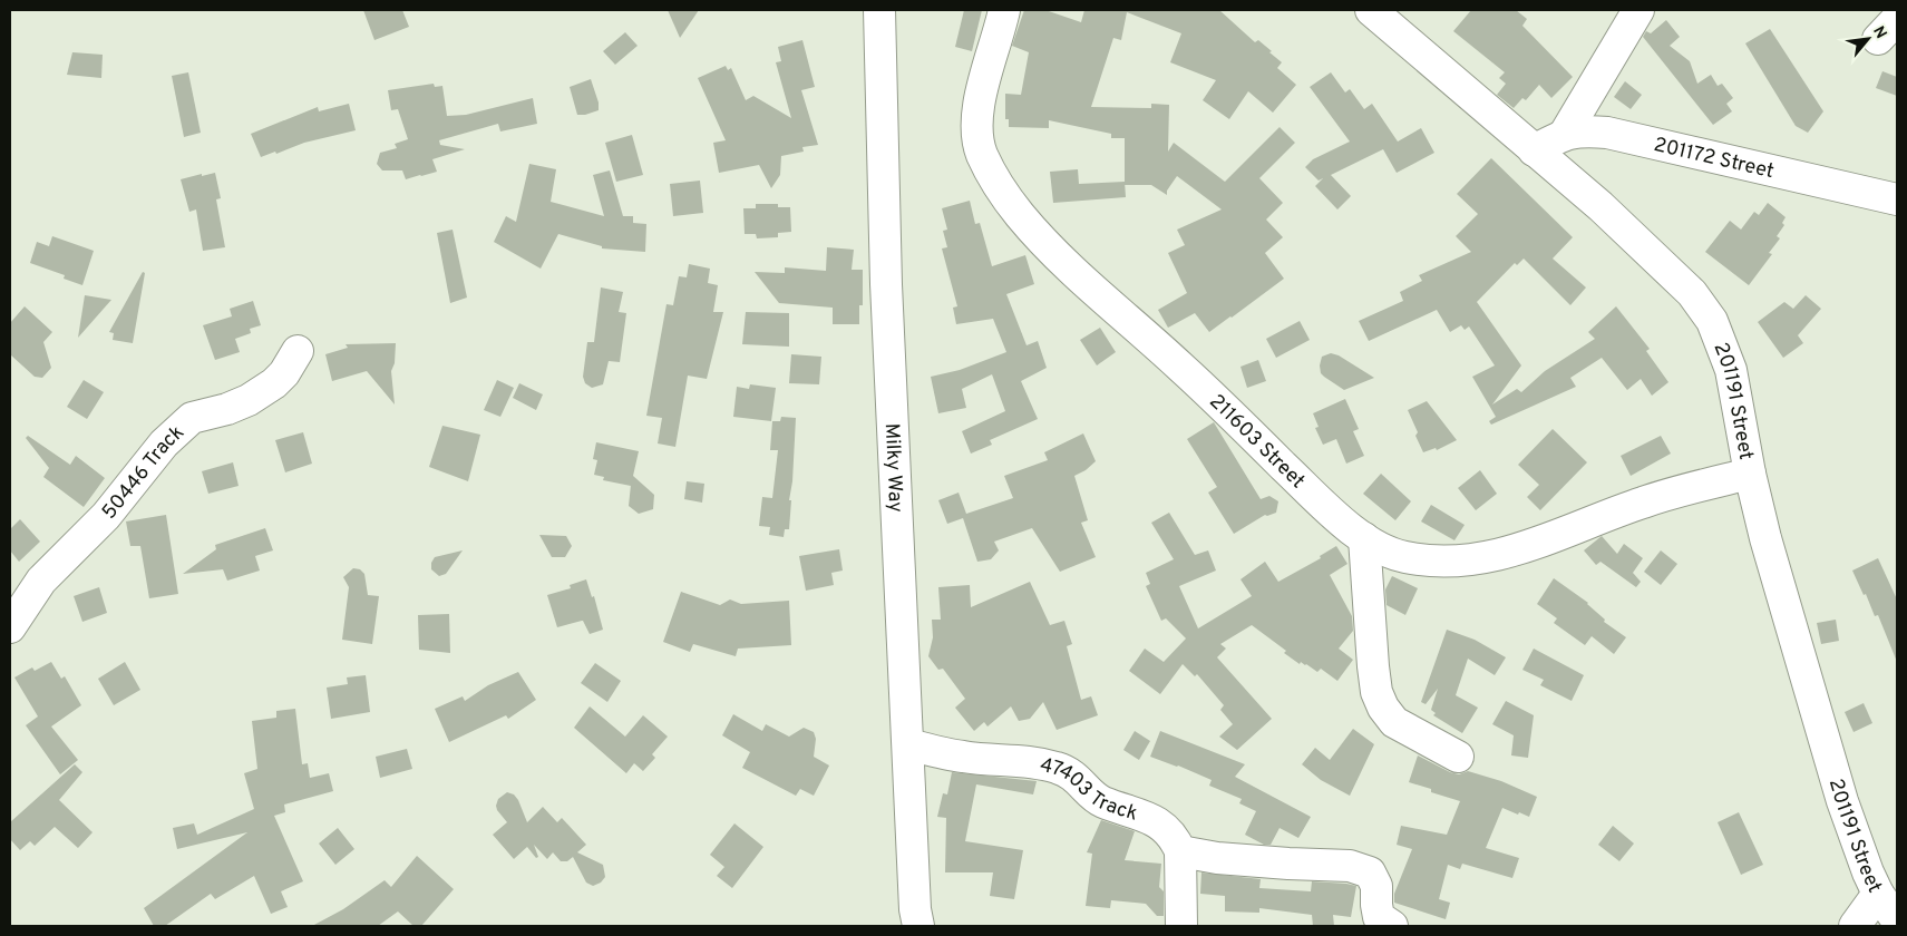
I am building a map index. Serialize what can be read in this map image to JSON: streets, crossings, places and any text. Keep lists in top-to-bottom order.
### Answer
{
  "streets": {
    "street": [
      "201172 Street",
      "201191 Street",
      "211603 Street",
      "Milky Way",
      "50446 Track",
      "47403 Track"
    ]
  },
  "crossings": [
    ["201172 Street", "201191 Street"],
    ["201191 Street", "211603 Street"],
    ["Milky Way", "47403 Track"]
  ],
  "north": "top right"
}
